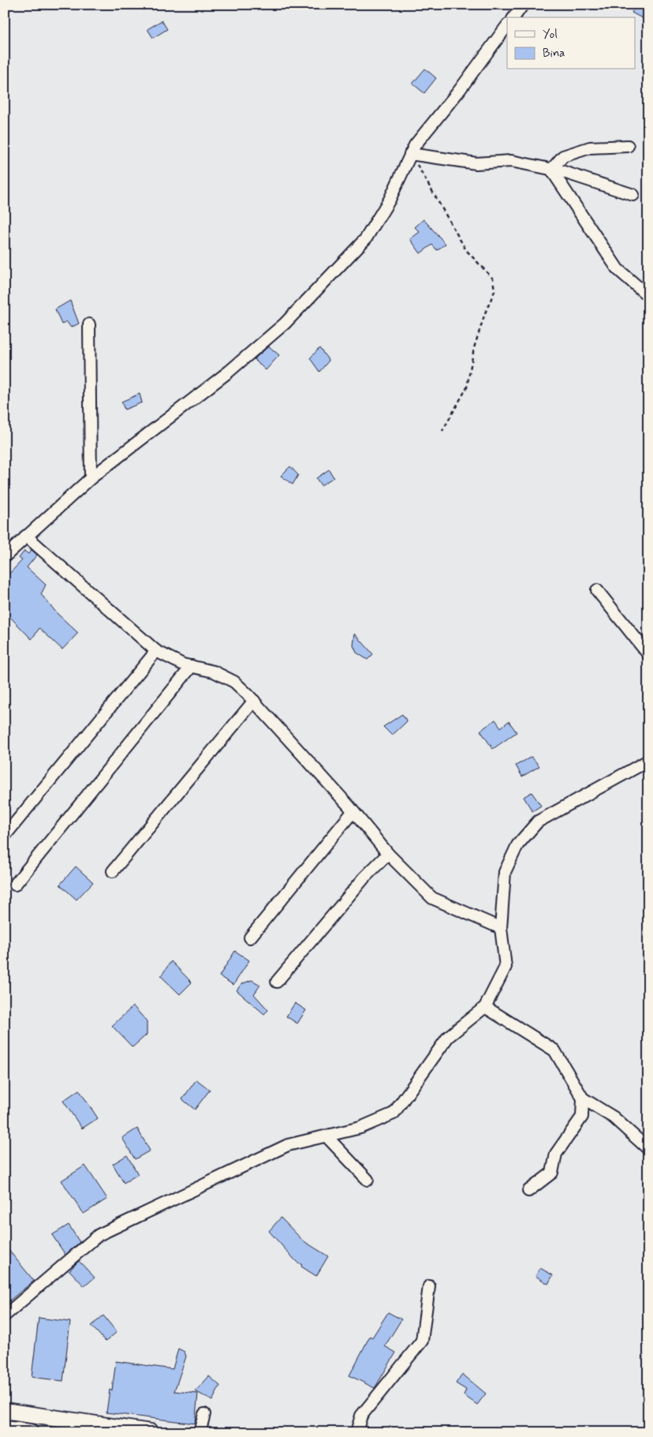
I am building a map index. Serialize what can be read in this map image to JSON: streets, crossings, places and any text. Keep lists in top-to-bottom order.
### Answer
{
  "legend": ["Yol", "Bina"]
}
